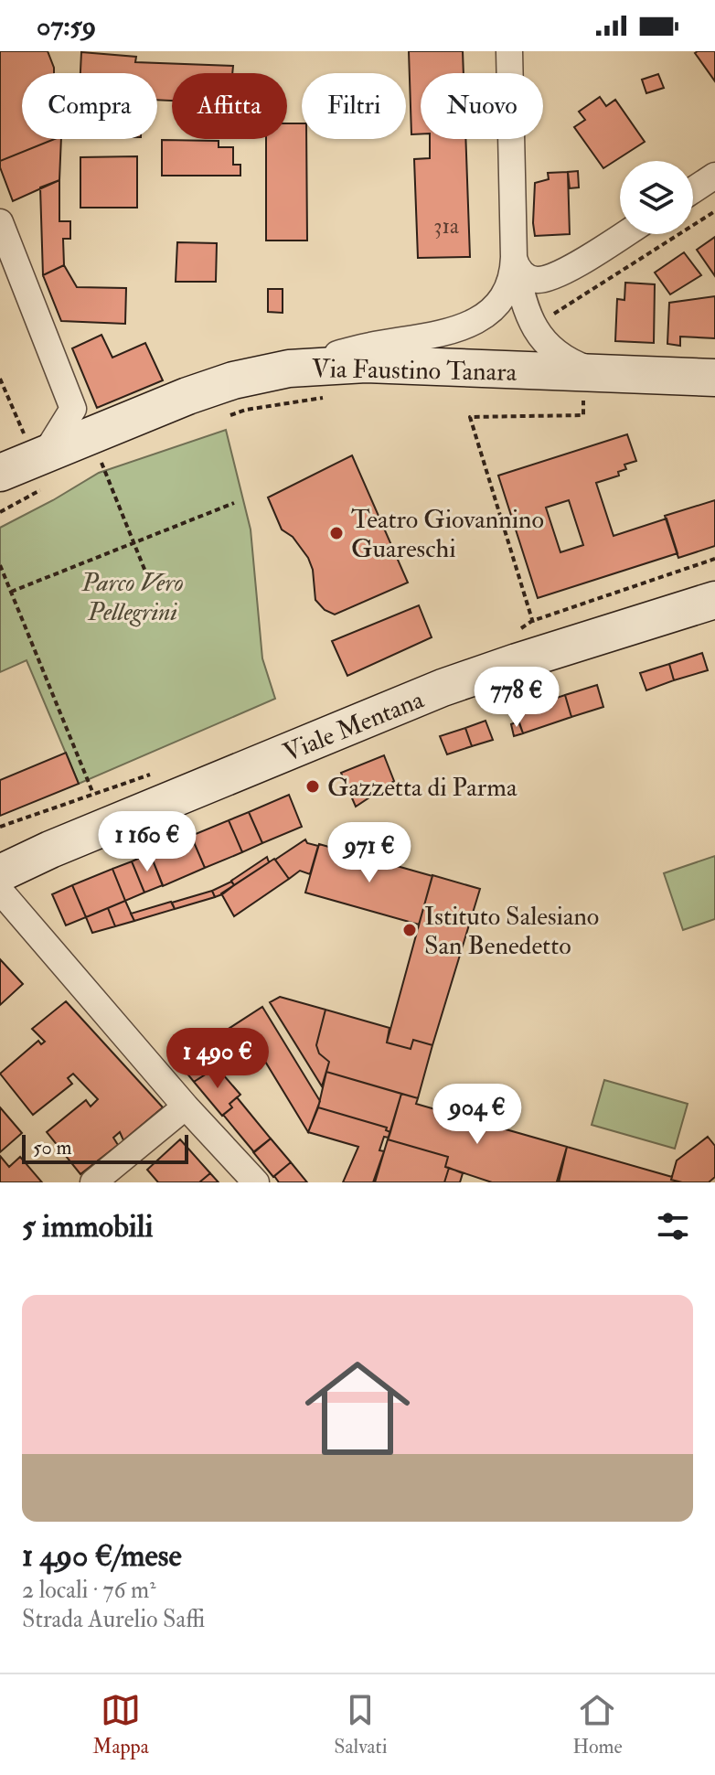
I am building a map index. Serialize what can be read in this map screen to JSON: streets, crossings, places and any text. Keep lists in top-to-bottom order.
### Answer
{
  "streets": {
    "main road": ["Via Faustino Tanara", "Viale Mentana"]
  },
  "parks": ["Parco Vero Pellegrini"],
  "places": ["Teatro Giovannino Guareschi", "Gazzetta di Parma", "Istituto Salesiano San Benedetto"],
  "house_numbers": ["31a"],
  "scale_bar": "50 m",
  "page": {
    "status": "07:59",
    "chip": [
      "Compra",
      "Affitta",
      "Filtri",
      "Nuovo"
    ],
    "price": [
      "778 €",
      "1 160 €",
      "971 €",
      "1 490 €",
      "904 €"
    ],
    "scale": "50 m",
    "heading": "5 immobili",
    "list": [
      {
        "name": "1 490 €/mese",
        "note": "2 locali · 76 m² · Strada Aurelio Saffi"
      }
    ],
    "tabs": ["Mappa", "Salvati", "Home"]
  }
}
